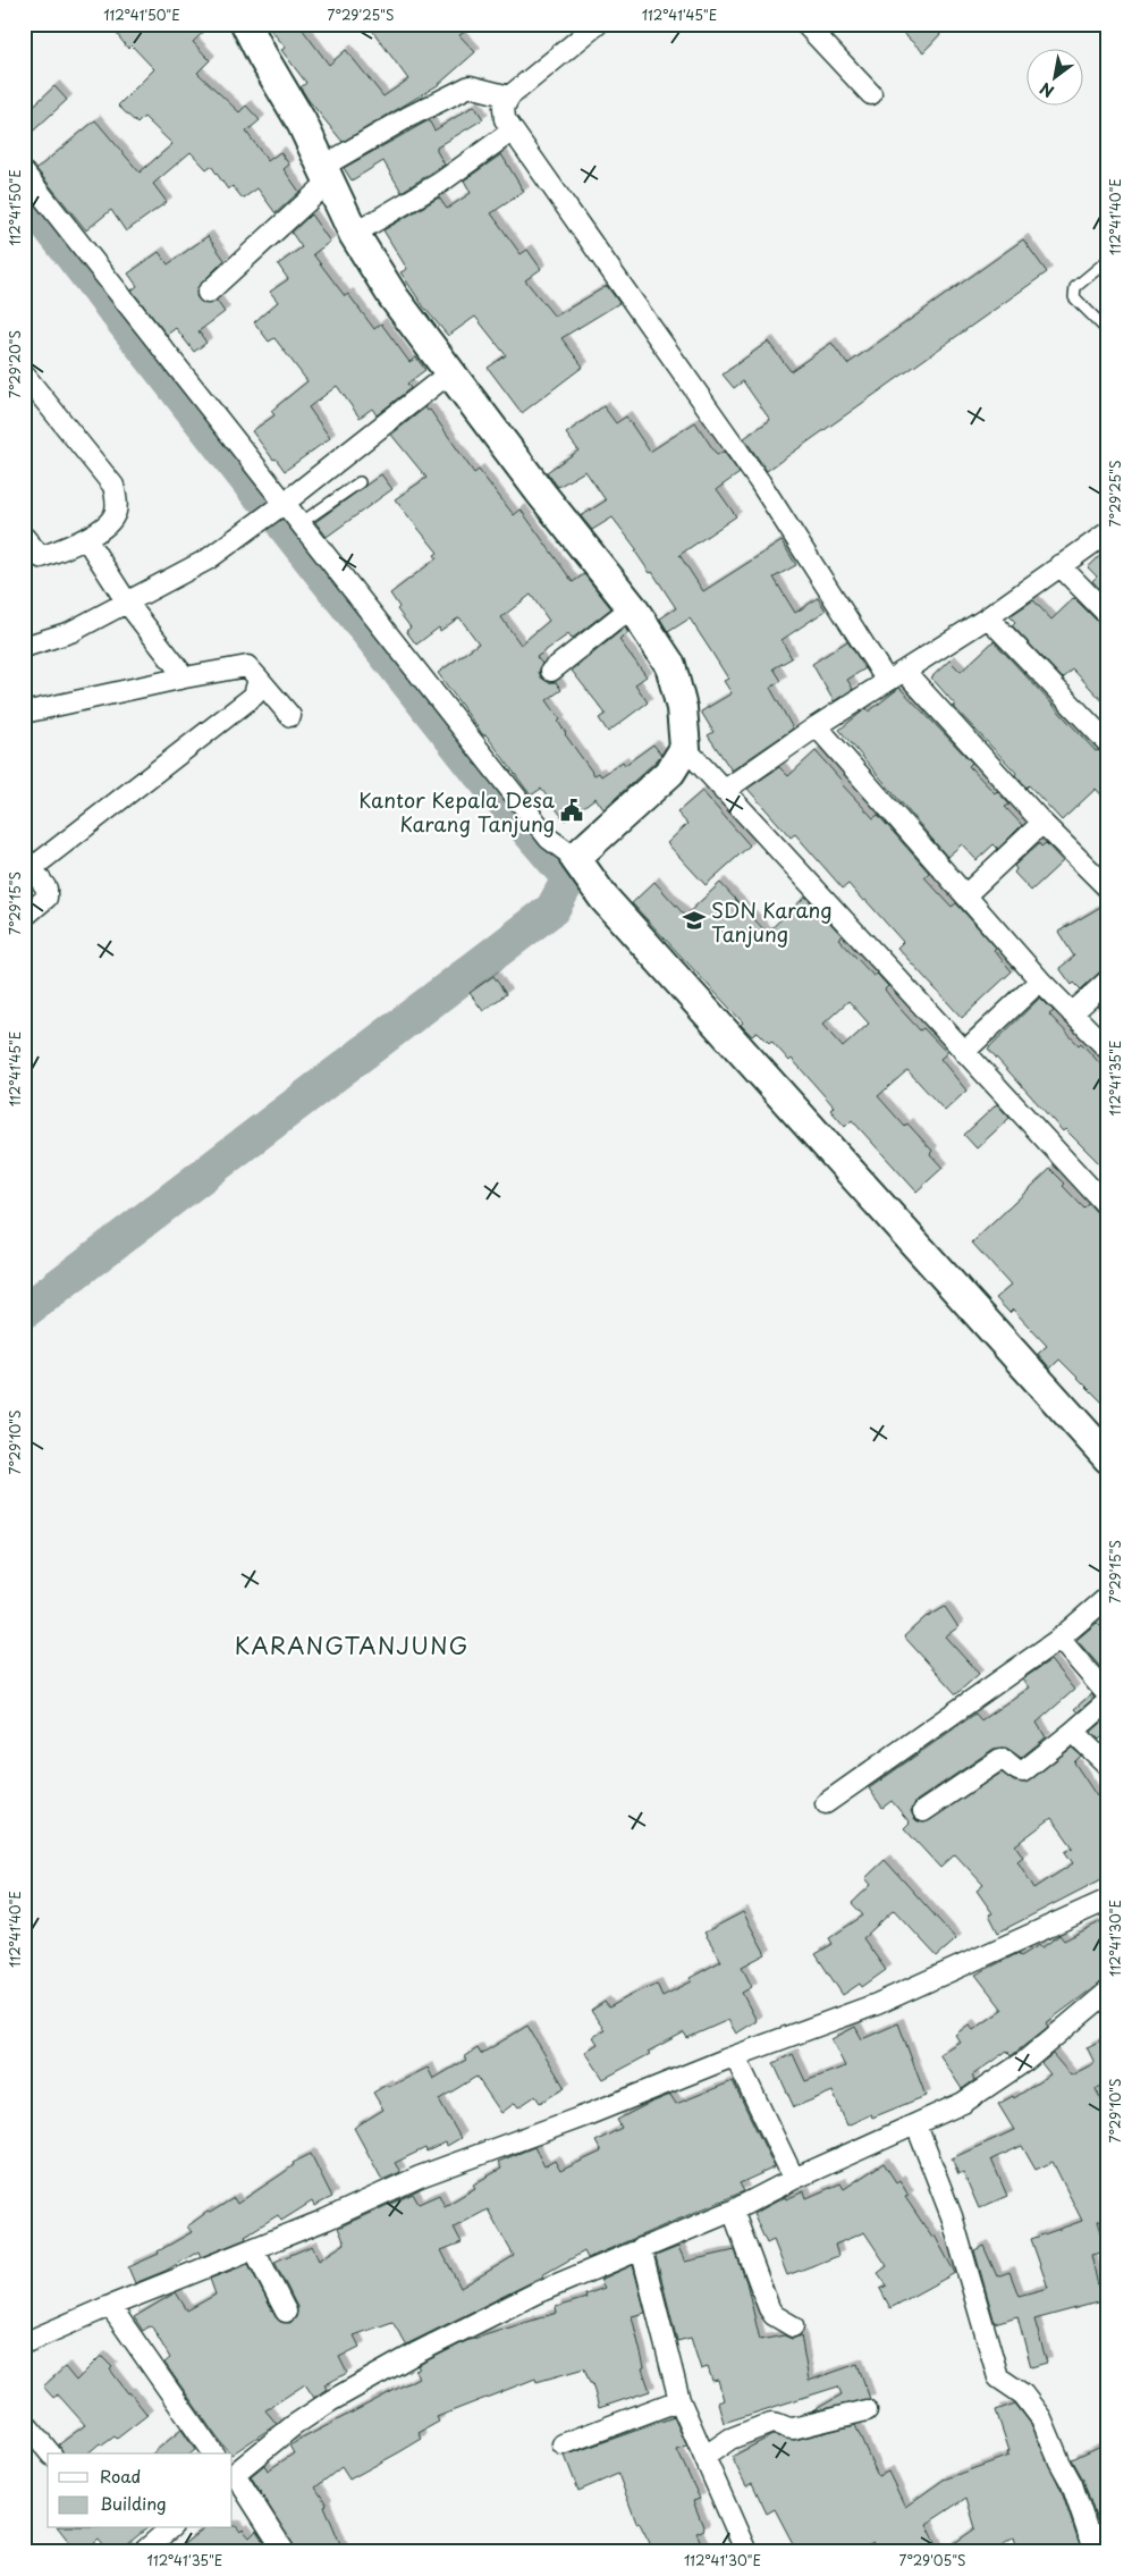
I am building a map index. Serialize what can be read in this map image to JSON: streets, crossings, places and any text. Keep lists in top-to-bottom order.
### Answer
{
  "districts": ["KARANGTANJUNG"],
  "places": {
    "public building": ["Kantor Kepala Desa Karang Tanjung"],
    "school or university": ["SDN Karang Tanjung"]
  },
  "legend": ["Road", "Building"],
  "north": "bottom left",
  "coordinates": [
    "112°41'50\"E",
    "7°29'25\"S",
    "112°41'45\"E",
    "112°41'40\"E",
    "7°29'20\"S",
    "7°29'15\"S",
    "112°41'35\"E",
    "7°29'10\"S",
    "112°41'30\"E",
    "7°29'05\"S"
  ]
}
